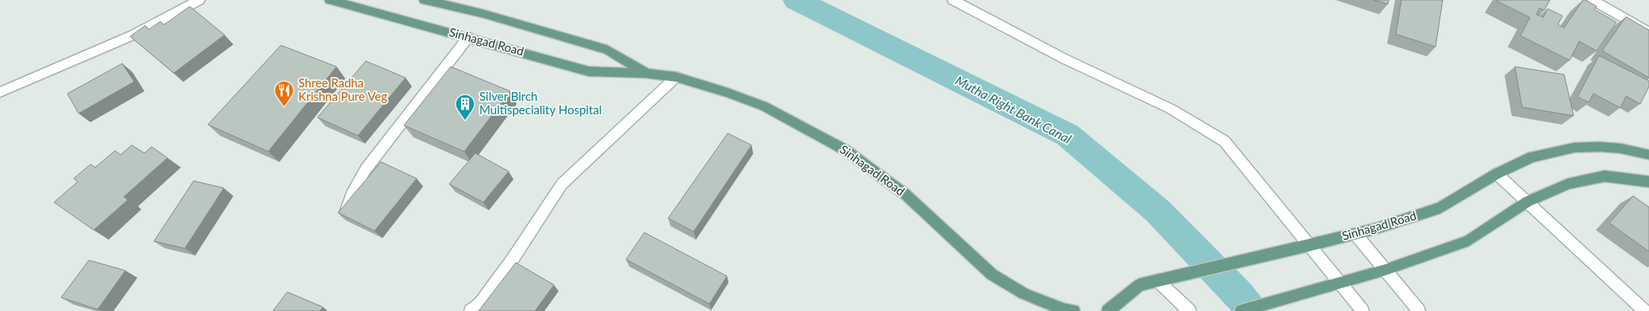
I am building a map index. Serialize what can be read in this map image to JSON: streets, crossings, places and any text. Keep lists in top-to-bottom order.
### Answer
{
  "streets": {
    "main road": ["Sinhagad Road"]
  },
  "water": ["Mutha Right Bank Canal"],
  "places": {
    "restaurant": ["Shree Radha Krishna Pure Veg"],
    "building": ["Silver Birch Multispeciality Hospital"]
  }
}
